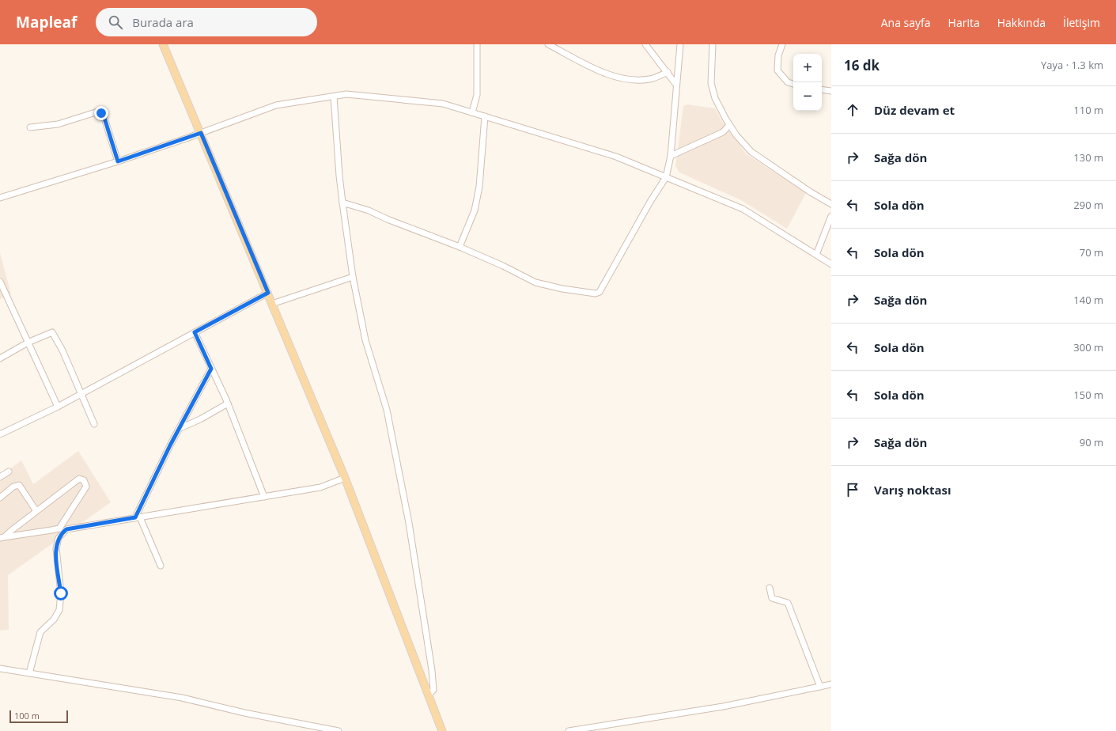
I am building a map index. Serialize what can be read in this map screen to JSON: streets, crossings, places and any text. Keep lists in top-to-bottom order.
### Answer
{
  "scale_bar": "100 m",
  "page": {
    "header": "Mapleaf",
    "search": "Burada ara",
    "nav": [
      "Ana sayfa",
      "Harita",
      "Hakkında",
      "İletişim"
    ],
    "heading": ["16 dk", "Yaya · 1.3 km"],
    "map_buttons": ["+", "−"],
    "list": [
      ["Düz devam et", "110 m"],
      ["Sağa dön", "130 m"],
      ["Sola dön", "290 m"],
      ["Sola dön", "70 m"],
      ["Sağa dön", "140 m"],
      ["Sola dön", "300 m"],
      ["Sola dön", "150 m"],
      ["Sağa dön", "90 m"],
      "Varış noktası"
    ],
    "scale": "100 m"
  }
}
